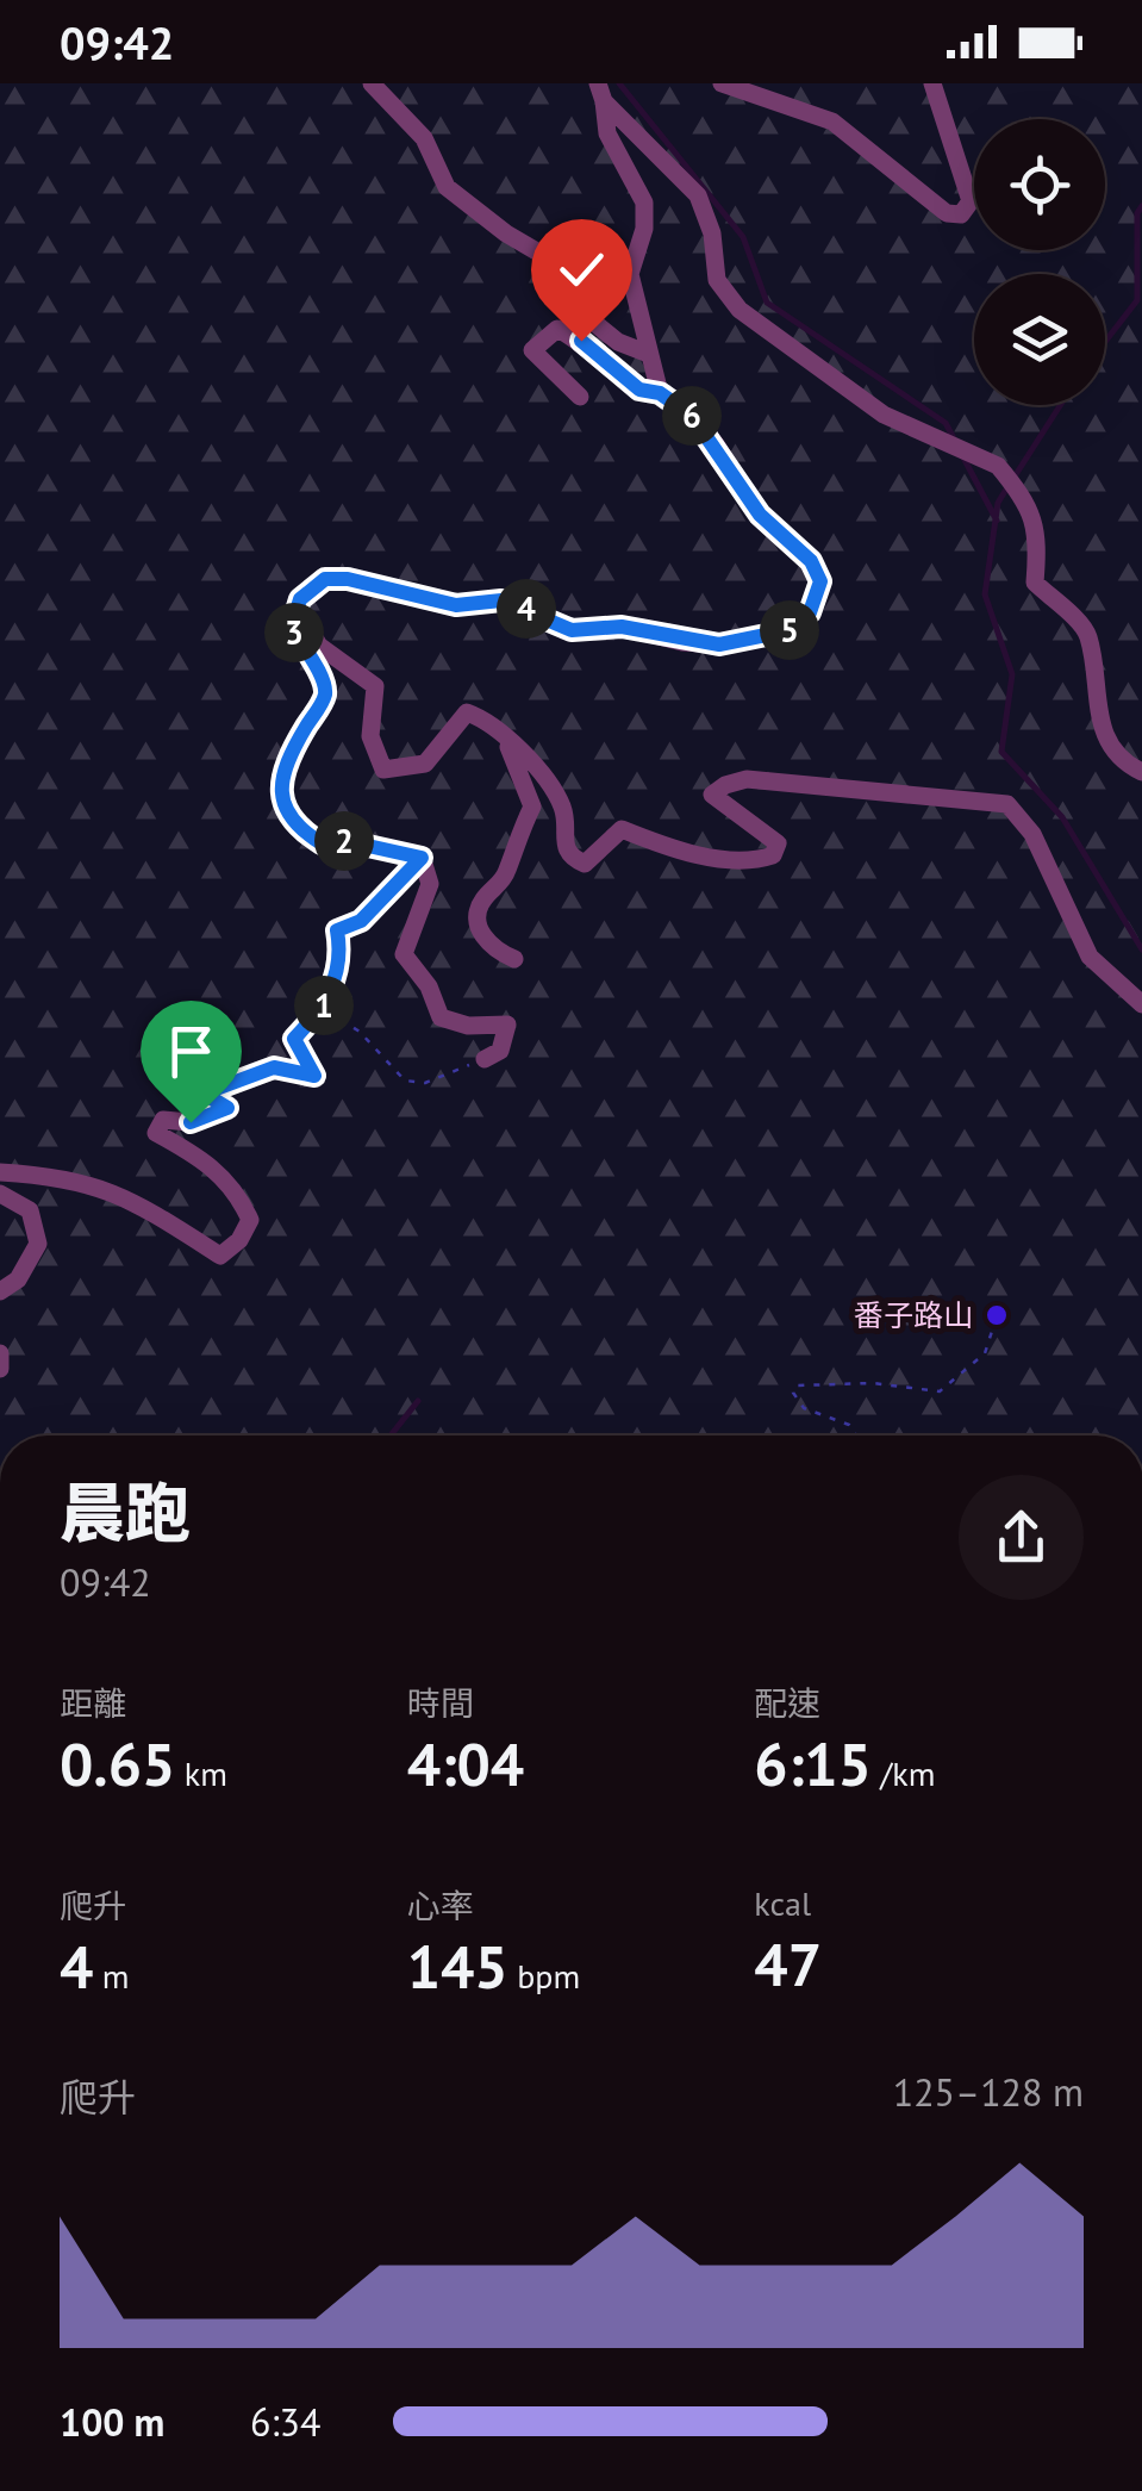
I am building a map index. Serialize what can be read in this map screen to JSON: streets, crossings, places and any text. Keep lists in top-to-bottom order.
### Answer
{
  "places": ["番子路山"],
  "page": {
    "status": "09:42",
    "pins": [
      "6",
      "4",
      "5",
      "3",
      "2",
      "1"
    ],
    "heading": ["晨跑", "09:42"],
    "stats": [
      ["距離", "0.65 km"],
      ["時間", "4:04"],
      ["配速", "6:15 /km"],
      ["爬升", "4 m"],
      ["心率", "145 bpm"],
      ["kcal", "47"]
    ],
    "chart": ["爬升", "125–128 m"],
    "list": [
      {
        "name": "100 m",
        "note": "6:34"
      }
    ]
  }
}
